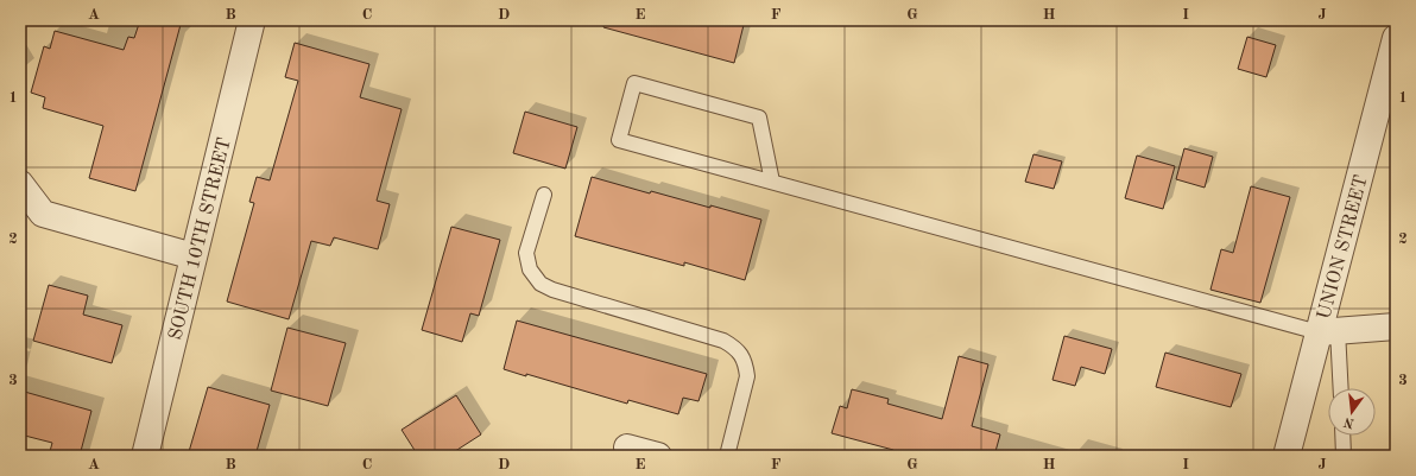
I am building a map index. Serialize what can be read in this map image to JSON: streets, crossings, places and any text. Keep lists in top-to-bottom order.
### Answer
{
  "streets": {
    "street": ["SOUTH 10TH STREET", "UNION STREET"]
  },
  "north": "bottom",
  "grid": {
    "columns": [
      "A",
      "B",
      "C",
      "D",
      "E",
      "F",
      "G",
      "H",
      "I",
      "J"
    ],
    "rows": ["1", "2", "3"]
  }
}
